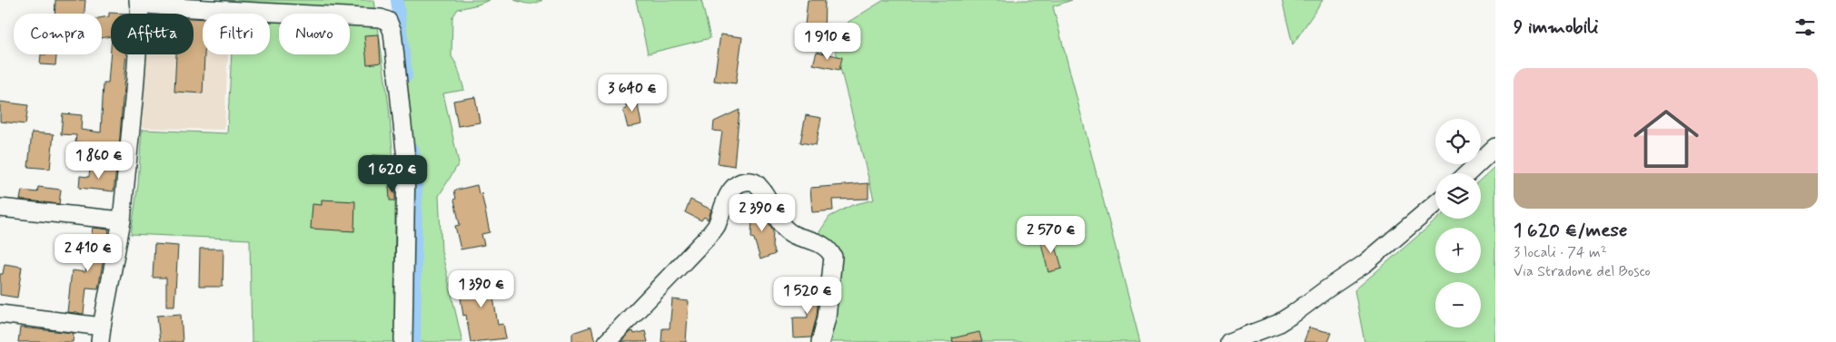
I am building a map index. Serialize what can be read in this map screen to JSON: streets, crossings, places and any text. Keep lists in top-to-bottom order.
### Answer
{
  "page": {
    "heading": "9 immobili",
    "chip": [
      "Compra",
      "Affitta",
      "Filtri",
      "Nuovo"
    ],
    "price": [
      "1 910 €",
      "3 640 €",
      "1 860 €",
      "1 620 €",
      "2 390 €",
      "2 570 €",
      "2 410 €",
      "1 390 €",
      "1 520 €"
    ],
    "list": [
      {
        "name": "1 620 €/mese",
        "note": "3 locali · 74 m² · Via Stradone del Bosco"
      }
    ],
    "map_buttons": ["+", "−"]
  }
}
